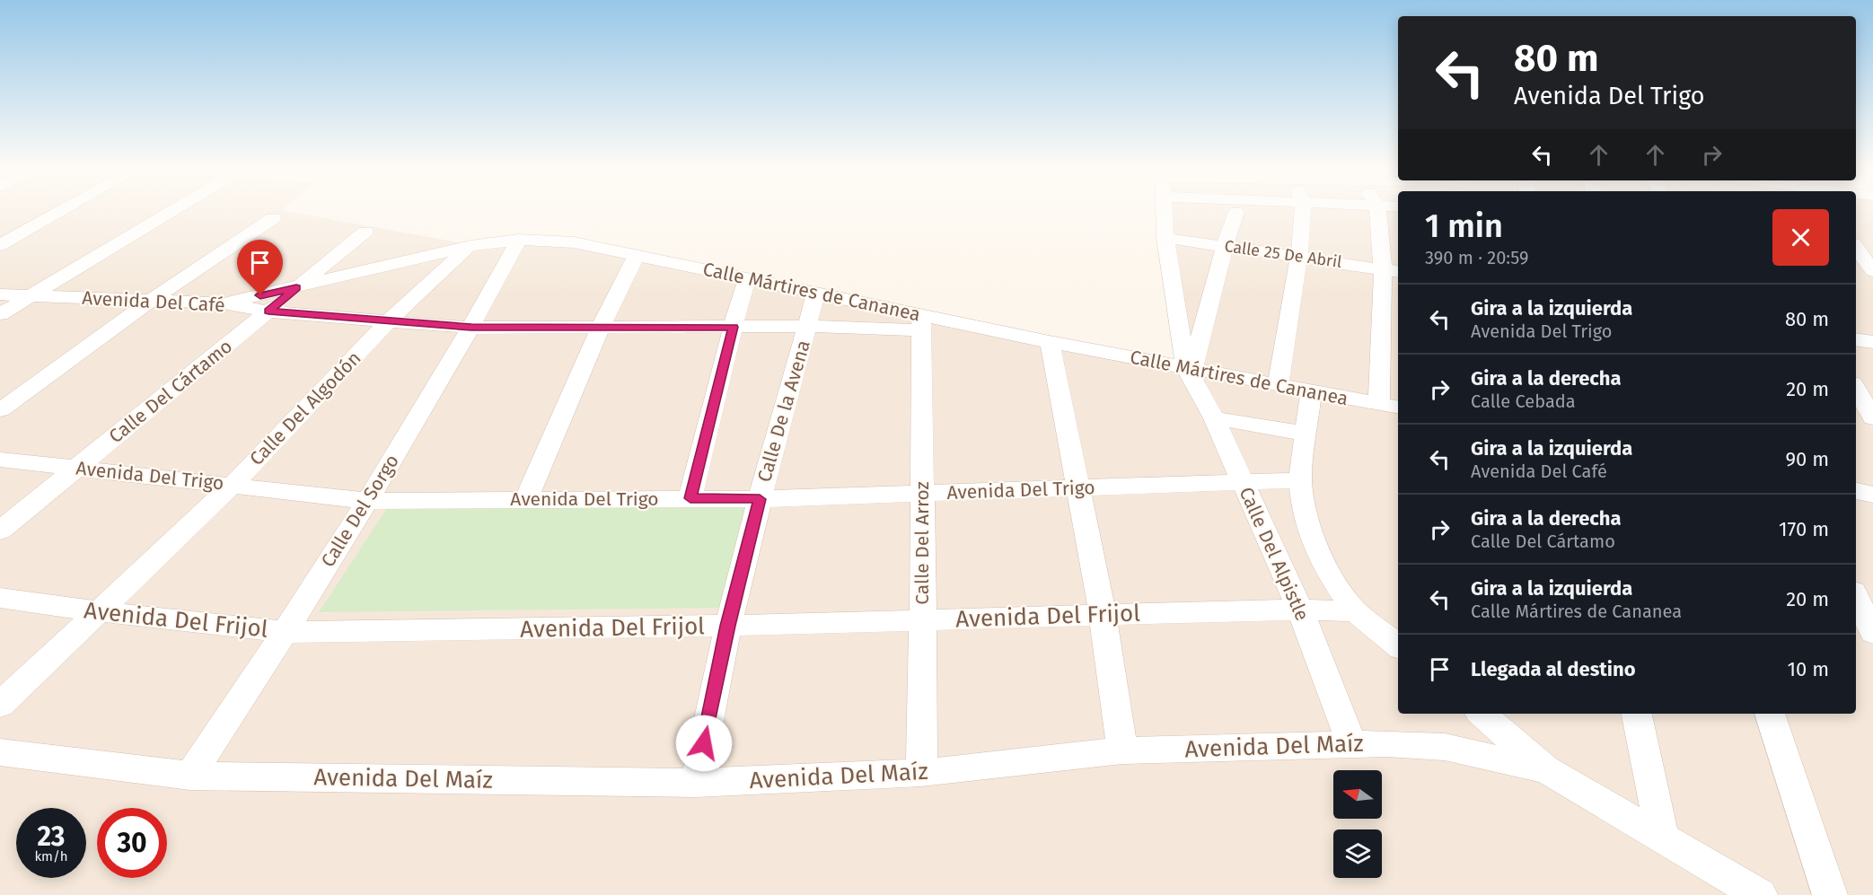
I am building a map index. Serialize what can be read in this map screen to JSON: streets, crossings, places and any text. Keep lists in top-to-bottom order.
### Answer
{
  "streets": {
    "street": [
      "Calle 25 De Abril",
      "Calle Mártires de Cananea",
      "Avenida Del Café",
      "Calle Del Cártamo",
      "Calle Del Algodón",
      "Calle De la Avena",
      "Avenida Del Trigo",
      "Calle Del Sorgo",
      "Calle Del Arroz",
      "Calle Del Alpistle",
      "Avenida Del Frijol",
      "Avenida Del Maíz"
    ]
  },
  "crossings": [
    ["Calle 25 De Abril", "Calle Del Alpistle"],
    ["Calle Mártires de Cananea", "Avenida Del Café"],
    ["Calle Mártires de Cananea", "Calle Del Cártamo"],
    ["Calle Mártires de Cananea", "Calle Del Algodón"],
    ["Calle Mártires de Cananea", "Calle De la Avena"],
    ["Calle Mártires de Cananea", "Calle Del Sorgo"],
    ["Calle Mártires de Cananea", "Calle Del Arroz"],
    ["Calle Mártires de Cananea", "Calle Del Alpistle"],
    ["Avenida Del Café", "Calle Del Cártamo"],
    ["Avenida Del Café", "Calle Del Algodón"],
    ["Avenida Del Café", "Calle De la Avena"],
    ["Avenida Del Café", "Calle Del Sorgo"],
    ["Avenida Del Café", "Calle Del Arroz"],
    ["Calle Del Cártamo", "Avenida Del Trigo"],
    ["Calle Del Algodón", "Avenida Del Trigo"],
    ["Calle Del Algodón", "Avenida Del Frijol"],
    ["Calle De la Avena", "Avenida Del Trigo"],
    ["Calle De la Avena", "Avenida Del Frijol"],
    ["Calle De la Avena", "Avenida Del Maíz"],
    ["Avenida Del Trigo", "Calle Del Sorgo"],
    ["Avenida Del Trigo", "Calle Del Arroz"],
    ["Avenida Del Trigo", "Calle Del Alpistle"],
    ["Calle Del Sorgo", "Avenida Del Frijol"],
    ["Calle Del Sorgo", "Avenida Del Maíz"],
    ["Calle Del Arroz", "Avenida Del Frijol"],
    ["Calle Del Arroz", "Avenida Del Maíz"],
    ["Calle Del Alpistle", "Avenida Del Frijol"],
    ["Calle Del Alpistle", "Avenida Del Maíz"]
  ],
  "north": "left",
  "page": {
    "turn": ["80 m", "Avenida Del Trigo"],
    "heading": ["1 min", "390 m · 20:59"],
    "list": [
      {
        "name": "Gira a la izquierda",
        "note": "Avenida Del Trigo",
        "value": "80 m"
      },
      {
        "name": "Gira a la derecha",
        "note": "Calle Cebada",
        "value": "20 m"
      },
      {
        "name": "Gira a la izquierda",
        "note": "Avenida Del Café",
        "value": "90 m"
      },
      {
        "name": "Gira a la derecha",
        "note": "Calle Del Cártamo",
        "value": "170 m"
      },
      {
        "name": "Gira a la izquierda",
        "note": "Calle Mártires de Cananea",
        "value": "20 m"
      },
      {
        "name": "Llegada al destino",
        "value": "10 m"
      }
    ],
    "speed": "23 km/h",
    "limit": "30"
  }
}
